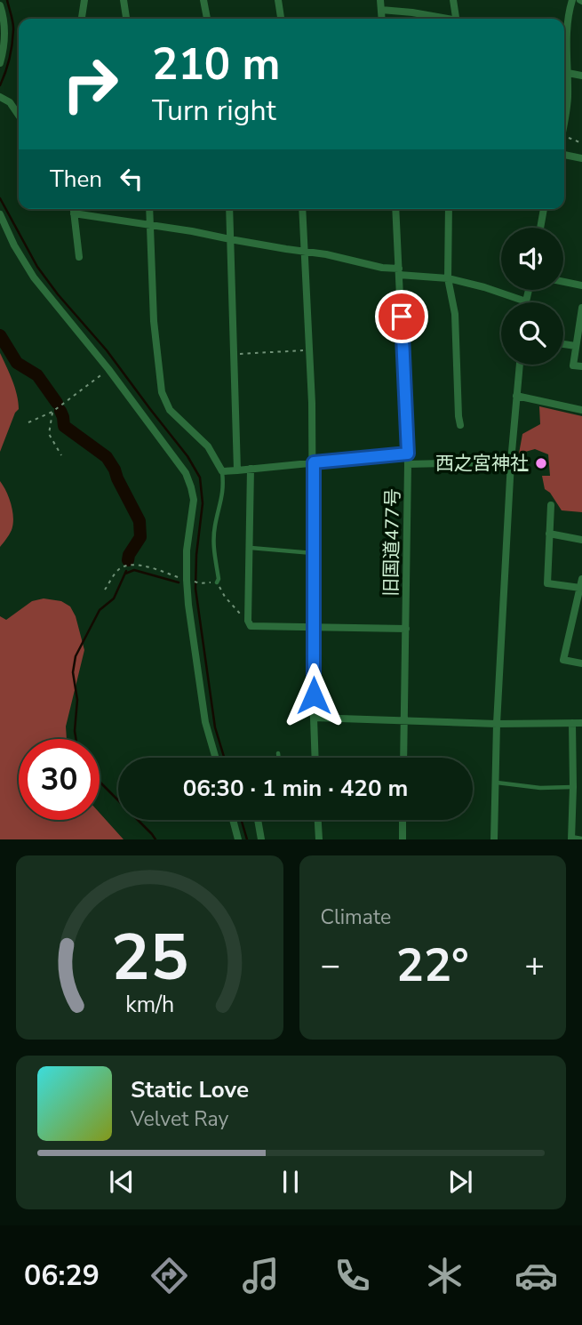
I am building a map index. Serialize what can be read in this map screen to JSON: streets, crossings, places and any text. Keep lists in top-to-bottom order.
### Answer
{
  "streets": {
    "street": ["旧国道477号"]
  },
  "places": ["西之宮神社"],
  "page": {
    "turn": ["210 m", "Turn right"],
    "then": "Then",
    "limit": "30",
    "trip": "06:30 · 1 min · 420 m",
    "tile": "Climate",
    "heat": ["−", "22°", "+"],
    "song": ["Static Love", "Velvet Ray"],
    "tabs": "06:29",
    "gauge": ["25", "km/h"]
  }
}
